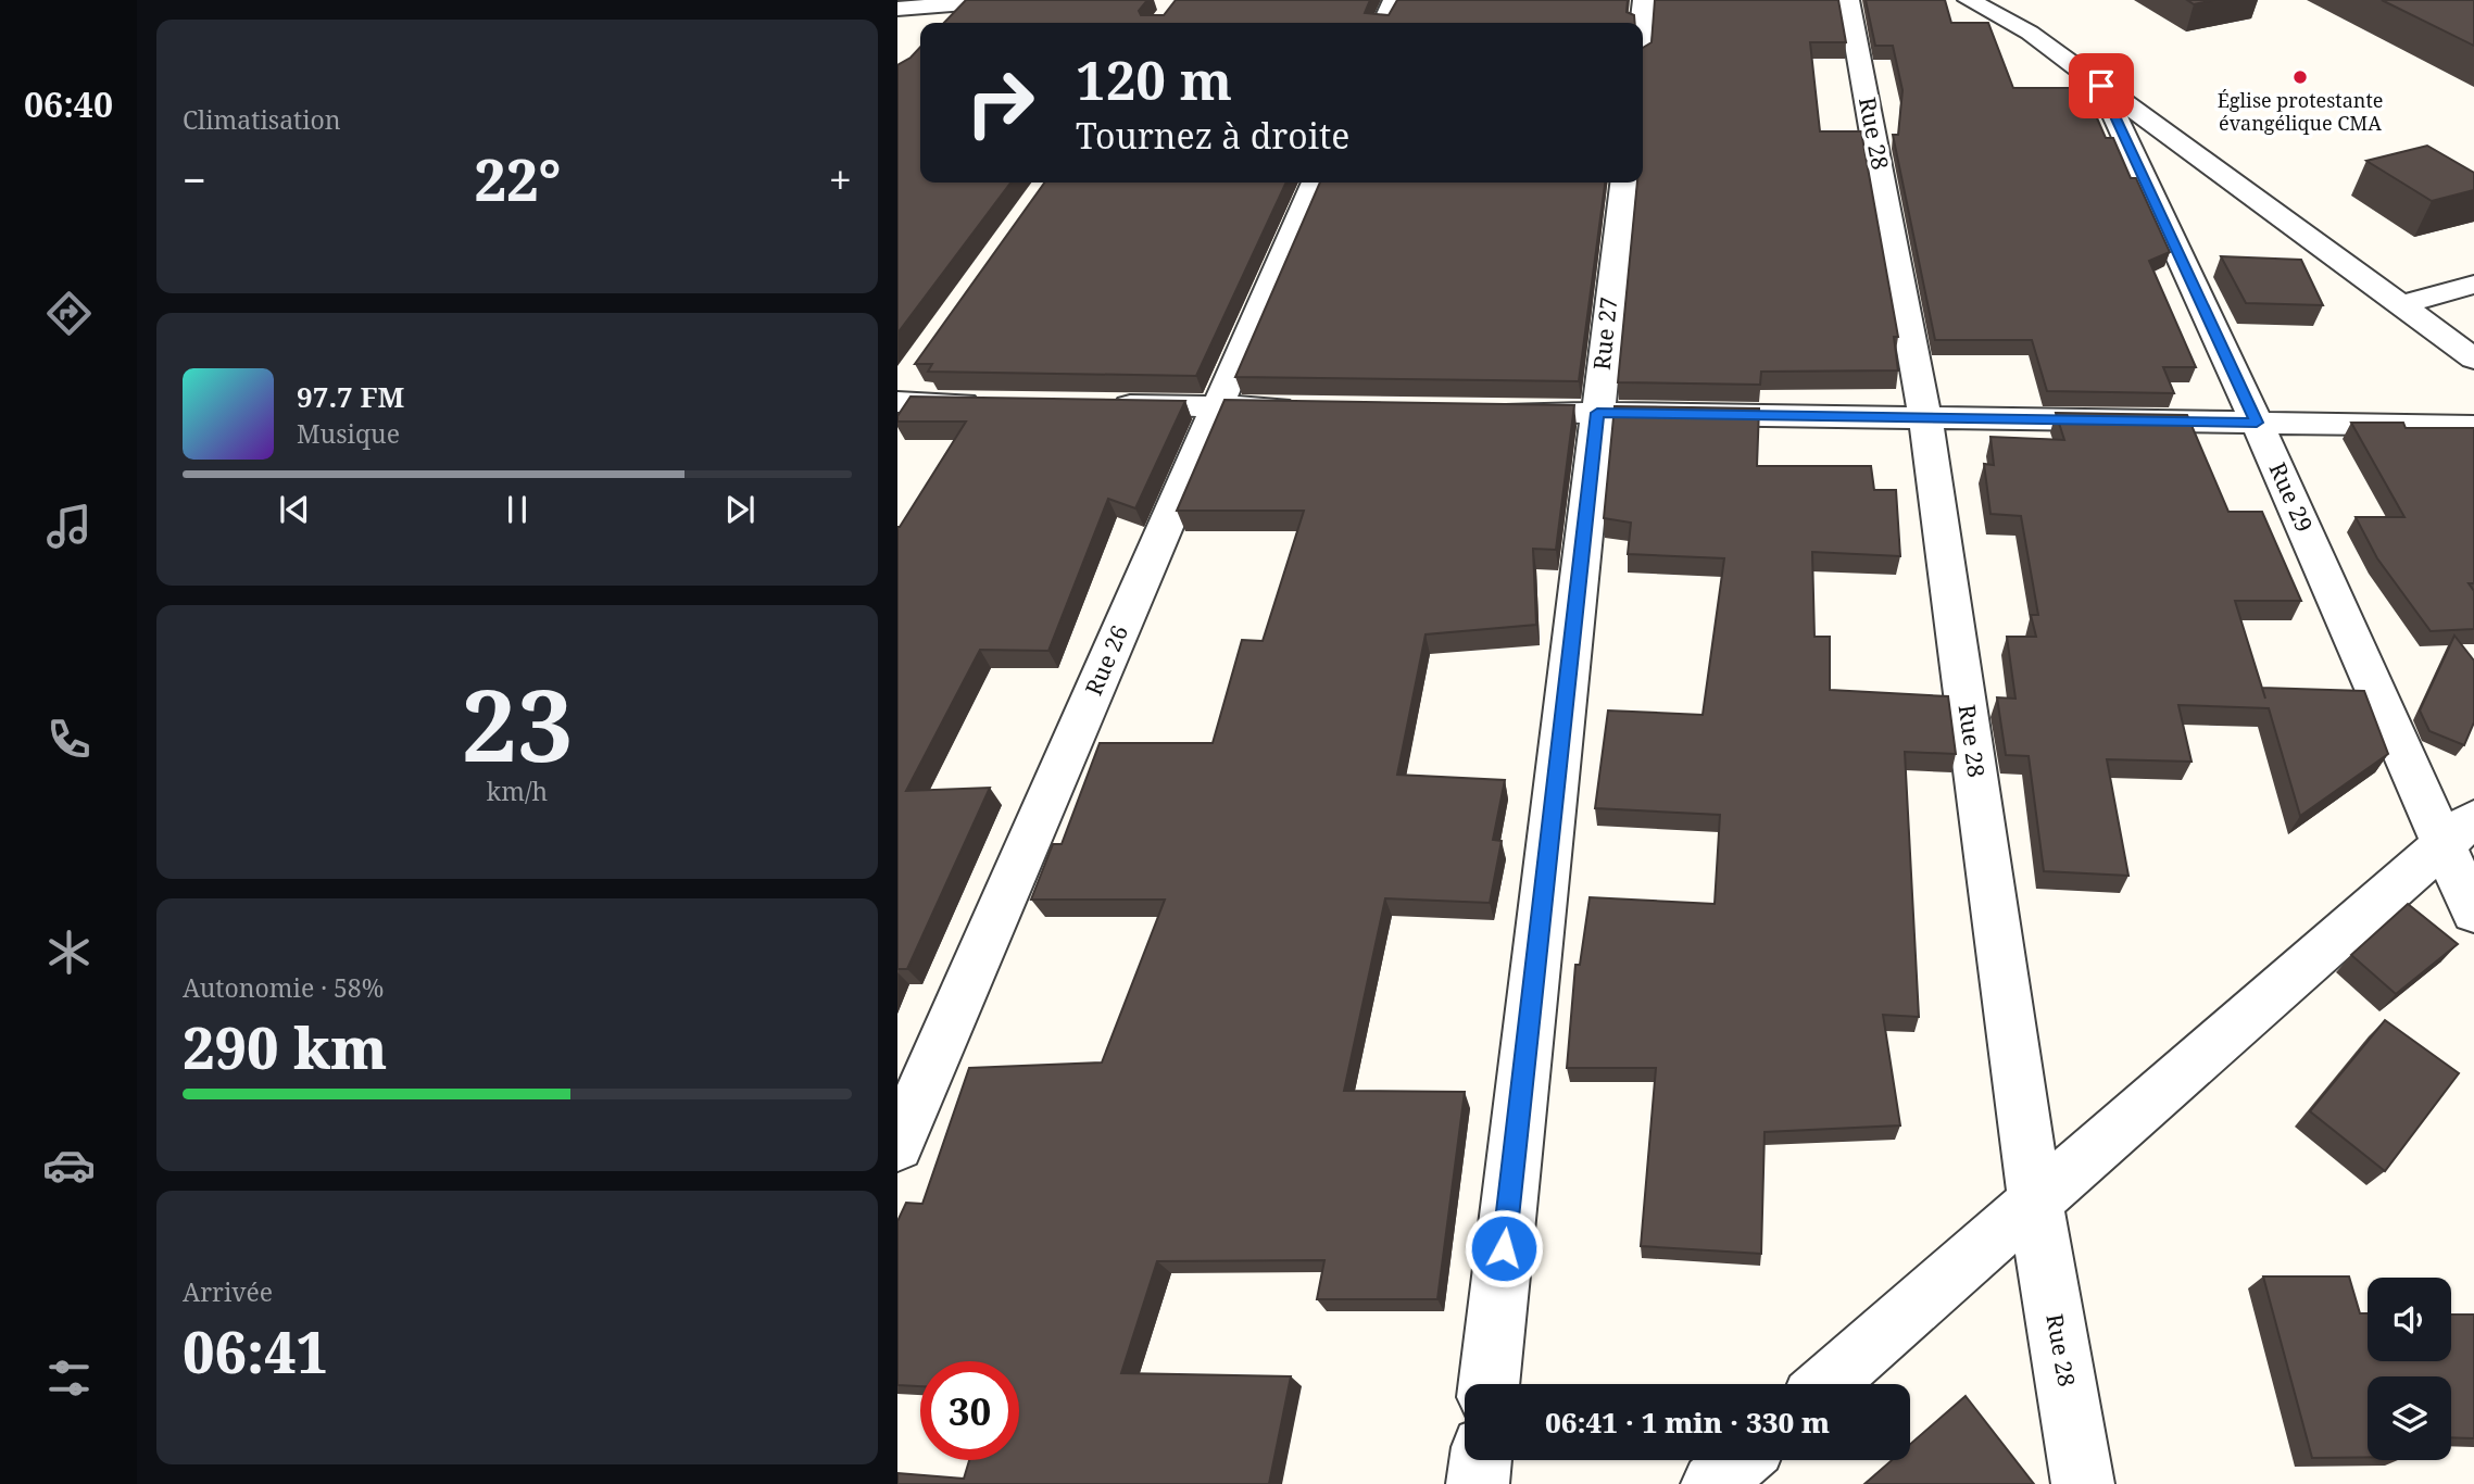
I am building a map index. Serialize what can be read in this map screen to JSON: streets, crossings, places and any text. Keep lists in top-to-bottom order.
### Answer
{
  "streets": {
    "street": [
      "Rue 28",
      "Rue 27",
      "Rue 29",
      "Rue 26"
    ]
  },
  "places": ["Église protestante évangélique CMA"],
  "page": {
    "tabs": "06:40",
    "tile": [
      "Climatisation",
      ["23", "km/h"],
      ["Autonomie · 58%", "290 km"],
      ["Arrivée", "06:41"]
    ],
    "turn": ["120 m", "Tournez à droite"],
    "heat": ["−", "22°", "+"],
    "song": ["97.7 FM", "Musique"],
    "limit": "30",
    "trip": "06:41 · 1 min · 330 m"
  }
}
